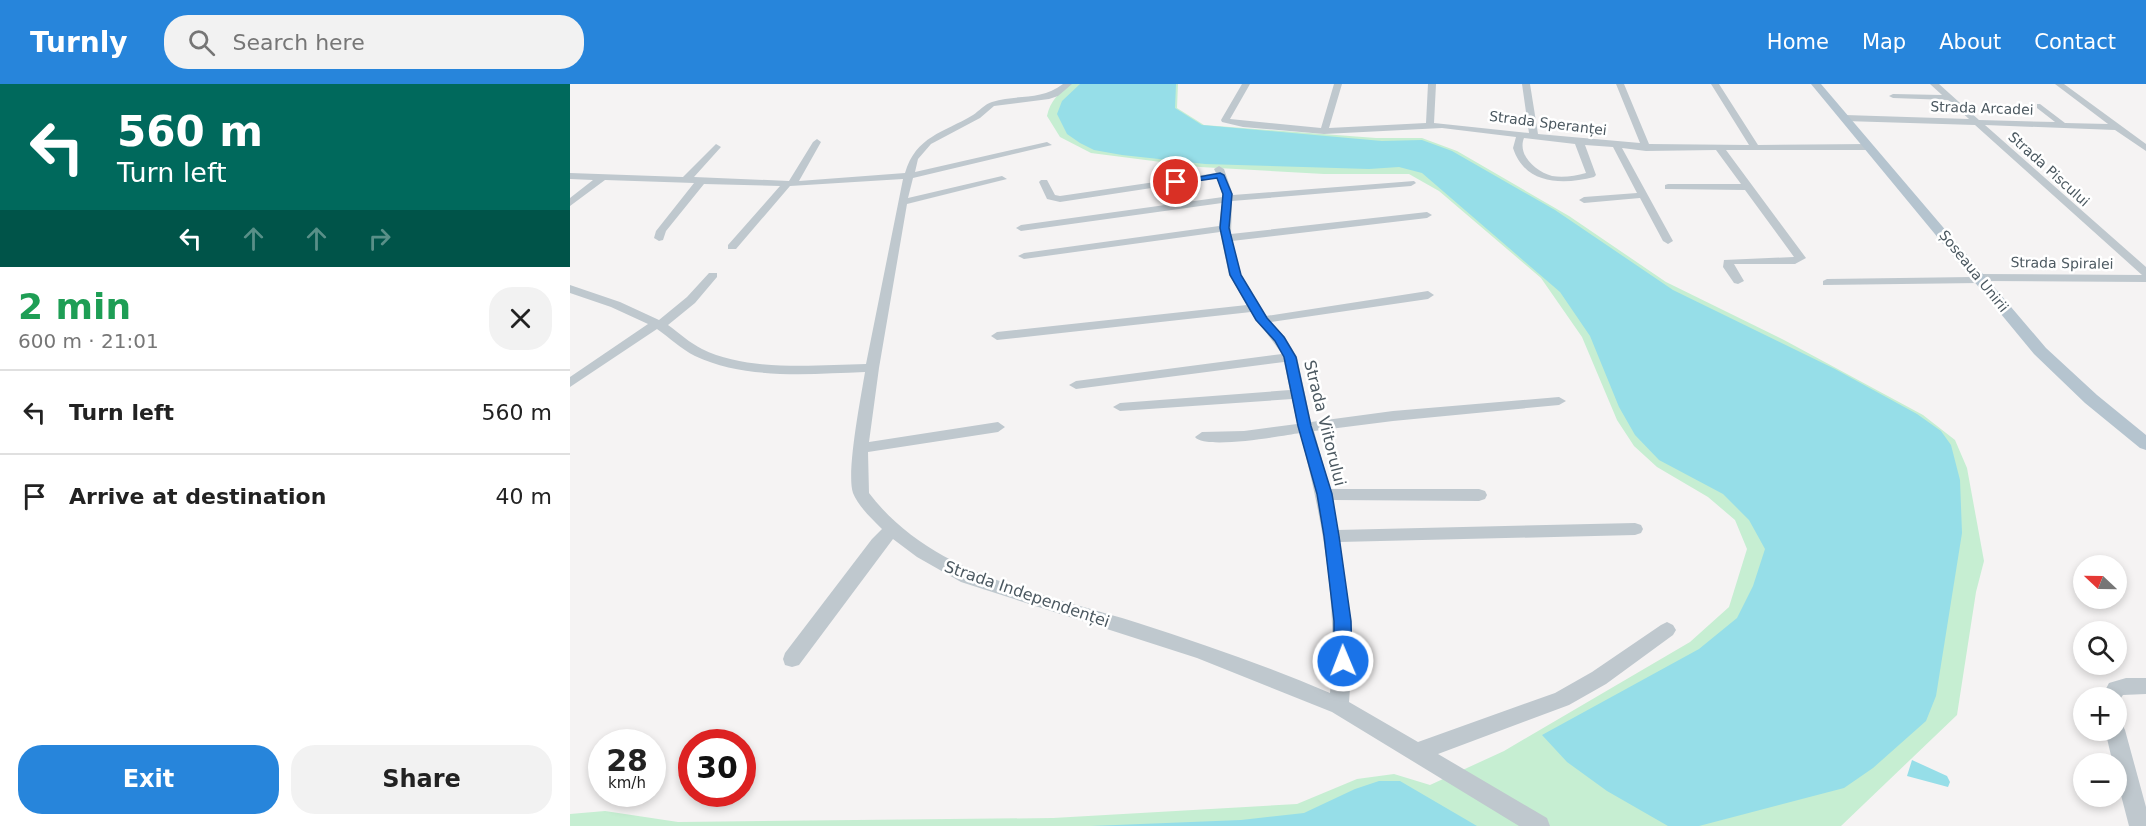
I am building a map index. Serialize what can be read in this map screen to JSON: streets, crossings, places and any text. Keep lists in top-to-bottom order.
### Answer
{
  "streets": {
    "main road": ["Șoseaua Unirii"],
    "street": [
      "Strada Arcadei",
      "Strada Speranței",
      "Strada Piscului",
      "Strada Spiralei",
      "Strada Viitorului",
      "Strada Independenței"
    ]
  },
  "crossings": [
    ["Strada Arcadei", "Strada Piscului"],
    ["Strada Arcadei", "Șoseaua Unirii"],
    ["Strada Speranței", "Șoseaua Unirii"],
    ["Strada Spiralei", "Șoseaua Unirii"],
    ["Strada Viitorului", "Strada Independenței"]
  ],
  "north": "left",
  "page": {
    "header": "Turnly",
    "search": "Search here",
    "nav": [
      "Home",
      "Map",
      "About",
      "Contact"
    ],
    "turn": ["560 m", "Turn left"],
    "heading": ["2 min", "600 m · 21:01"],
    "list": [
      {
        "name": "Turn left",
        "value": "560 m"
      },
      {
        "name": "Arrive at destination",
        "value": "40 m"
      }
    ],
    "map_buttons": ["+", "−"],
    "speed": "28 km/h",
    "limit": "30",
    "buttons": ["Exit", "Share"]
  }
}
